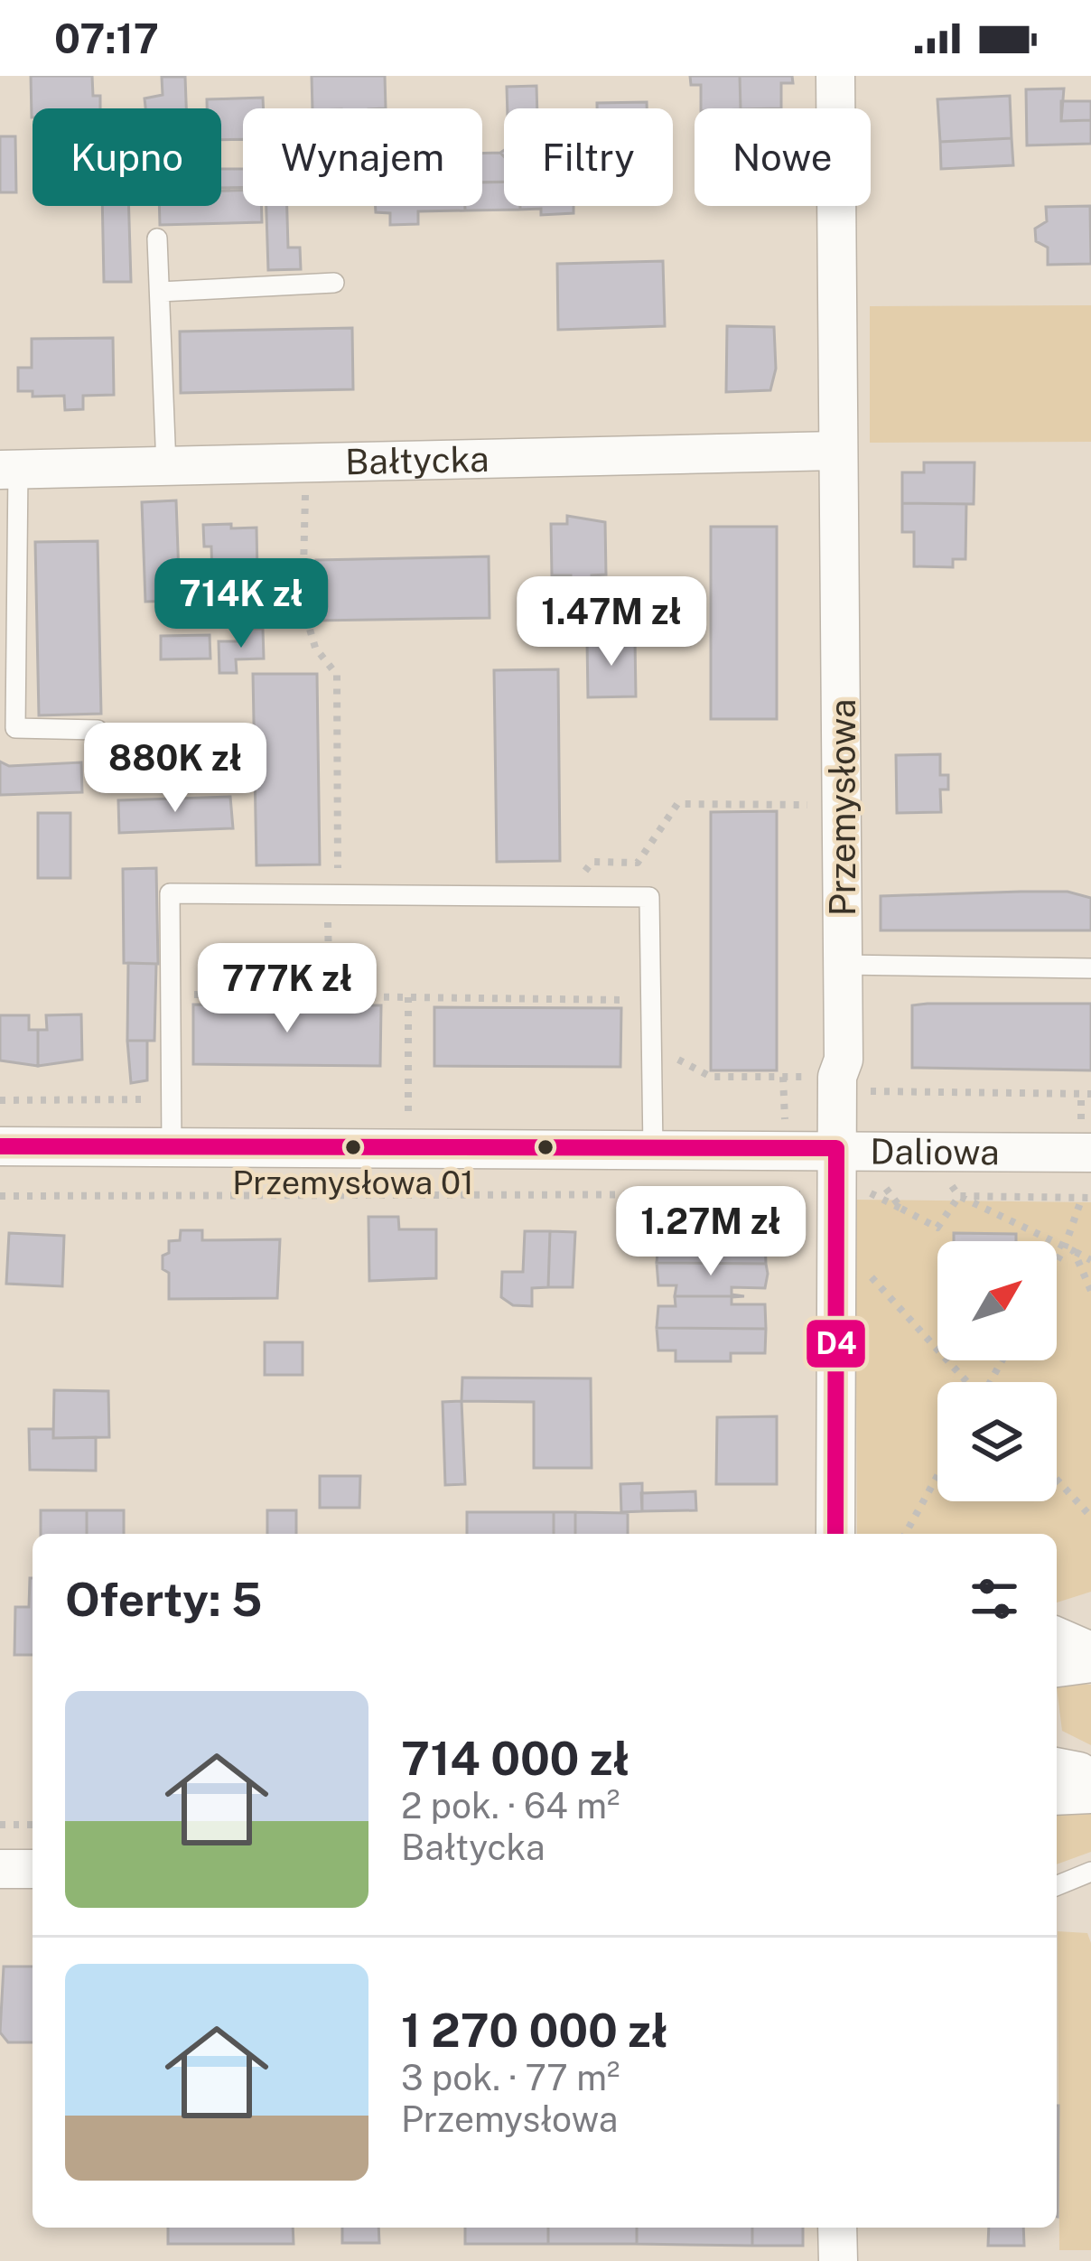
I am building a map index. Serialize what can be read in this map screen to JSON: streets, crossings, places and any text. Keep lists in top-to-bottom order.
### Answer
{
  "streets": {
    "street": ["Bałtycka", "Przemysłowa", "Daliowa"]
  },
  "crossings": [
    ["Bałtycka", "Przemysłowa"],
    ["Przemysłowa", "Daliowa"]
  ],
  "places": ["Przemysłowa 01"],
  "lines": ["transit line D4"],
  "north": "top right",
  "page": {
    "status": "07:17",
    "chip": [
      "Kupno",
      "Wynajem",
      "Filtry",
      "Nowe"
    ],
    "price": [
      "714K zł",
      "1.47M zł",
      "880K zł",
      "777K zł",
      "1.27M zł"
    ],
    "heading": "Oferty: 5",
    "list": [
      {
        "name": "714 000 zł",
        "note": "2 pok. · 64 m² · Bałtycka"
      },
      {
        "name": "1 270 000 zł",
        "note": "3 pok. · 77 m² · Przemysłowa"
      }
    ]
  }
}
